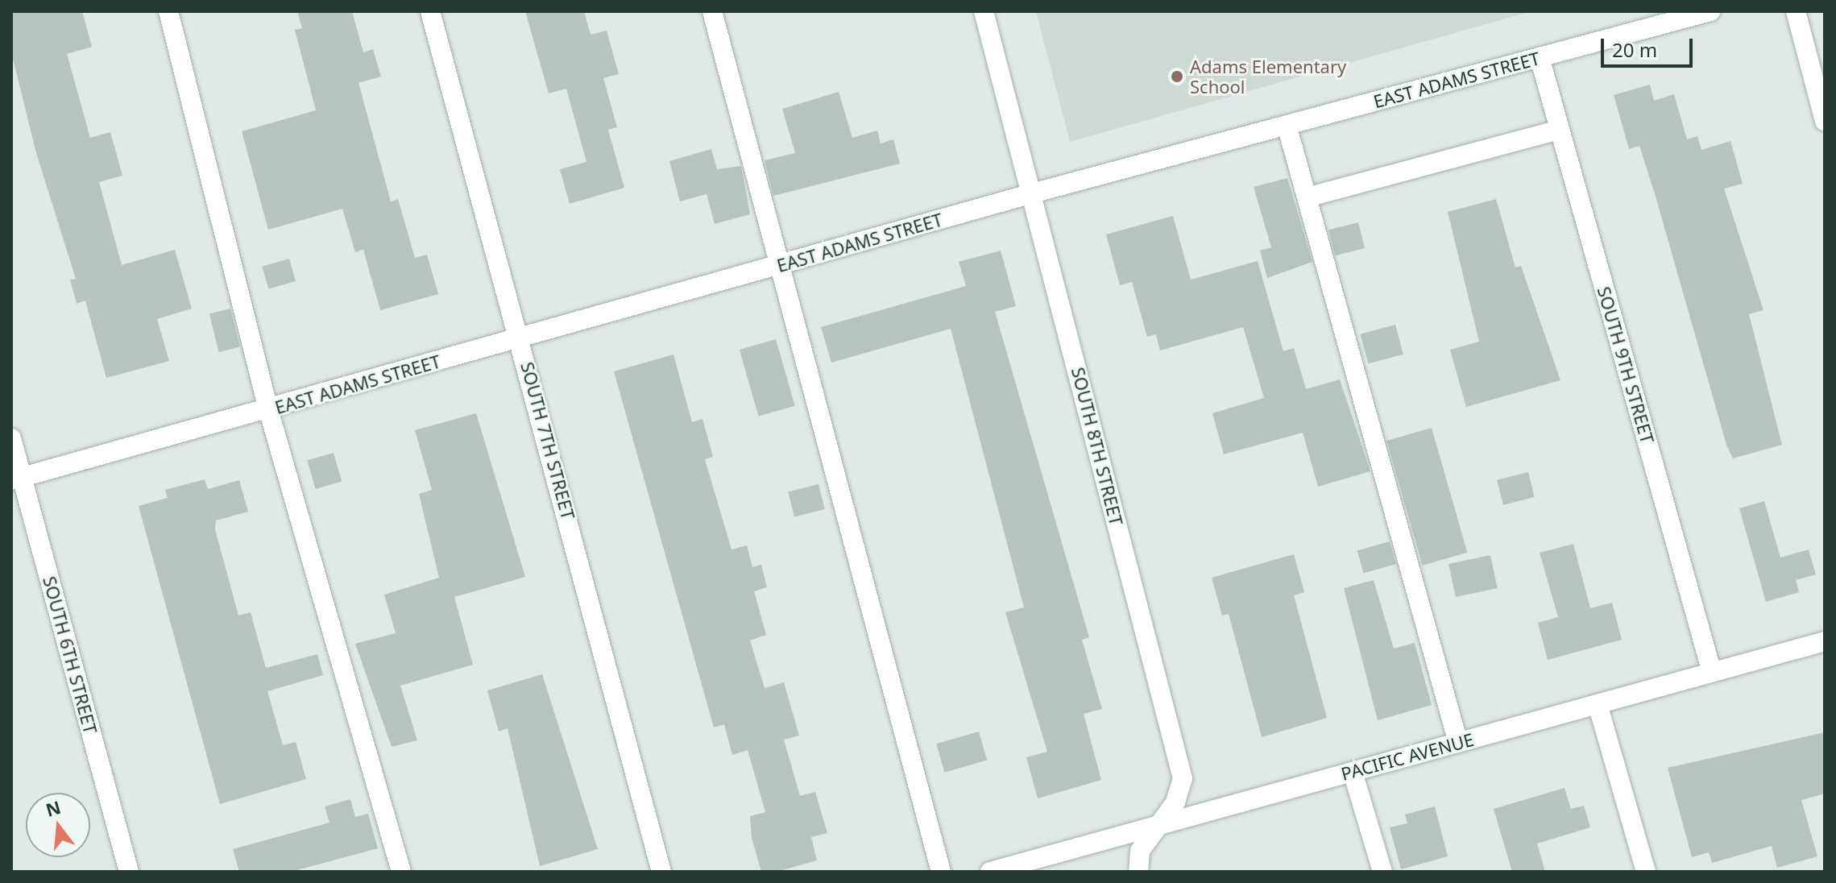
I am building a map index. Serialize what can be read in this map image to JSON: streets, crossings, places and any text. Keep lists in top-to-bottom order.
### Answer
{
  "streets": {
    "street": [
      "EAST ADAMS STREET",
      "SOUTH 9TH STREET",
      "SOUTH 7TH STREET",
      "SOUTH 8TH STREET",
      "SOUTH 6TH STREET",
      "PACIFIC AVENUE"
    ]
  },
  "crossings": [
    ["EAST ADAMS STREET", "SOUTH 9TH STREET"],
    ["EAST ADAMS STREET", "SOUTH 7TH STREET"],
    ["EAST ADAMS STREET", "SOUTH 8TH STREET"],
    ["EAST ADAMS STREET", "SOUTH 6TH STREET"],
    ["SOUTH 9TH STREET", "PACIFIC AVENUE"],
    ["SOUTH 8TH STREET", "PACIFIC AVENUE"]
  ],
  "places": ["Adams Elementary School"],
  "scale_bar": "20 m",
  "north": "top"
}
